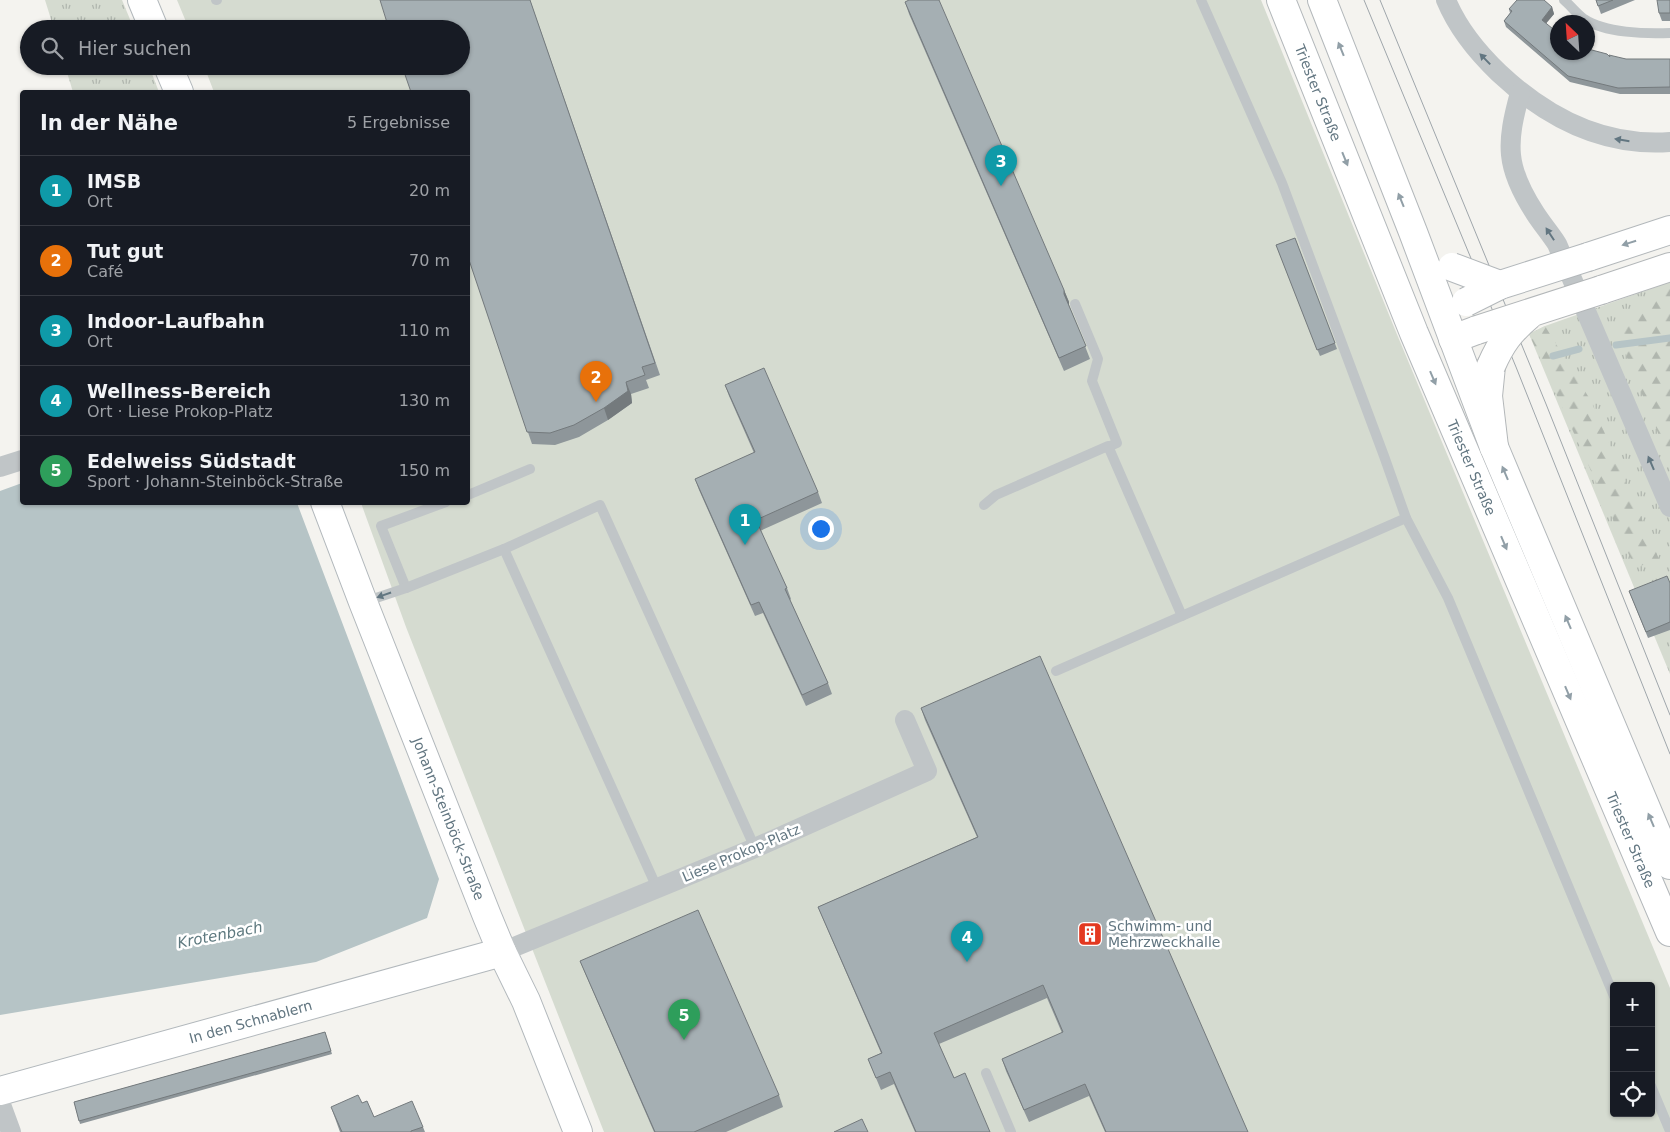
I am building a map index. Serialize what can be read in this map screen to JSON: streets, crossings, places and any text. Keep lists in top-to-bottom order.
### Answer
{
  "streets": {
    "main road": ["Triester Straße", "Johann-Steinböck-Straße", "In den Schnablern"],
    "street": ["Liese Prokop-Platz"]
  },
  "crossings": [
    ["Johann-Steinböck-Straße", "Liese Prokop-Platz"],
    ["Johann-Steinböck-Straße", "In den Schnablern"],
    ["Liese Prokop-Platz", "In den Schnablern"]
  ],
  "water": ["Krotenbach"],
  "places": {
    "building": ["Schwimm- und Mehrzweckhalle"]
  },
  "north": "top left",
  "page": {
    "search": "Hier suchen",
    "heading": ["In der Nähe", "5 Ergebnisse"],
    "pins": [
      "3",
      "2",
      "1",
      "4",
      "5"
    ],
    "list": [
      {
        "mark": "1",
        "name": "IMSB",
        "note": "Ort",
        "value": "20 m"
      },
      {
        "mark": "2",
        "name": "Tut gut",
        "note": "Café",
        "value": "70 m"
      },
      {
        "mark": "3",
        "name": "Indoor-Laufbahn",
        "note": "Ort",
        "value": "110 m"
      },
      {
        "mark": "4",
        "name": "Wellness-Bereich",
        "note": "Ort · Liese Prokop-Platz",
        "value": "130 m"
      },
      {
        "mark": "5",
        "name": "Edelweiss Südstadt",
        "note": "Sport · Johann-Steinböck-Straße",
        "value": "150 m"
      }
    ],
    "map_buttons": ["+", "−"]
  }
}
